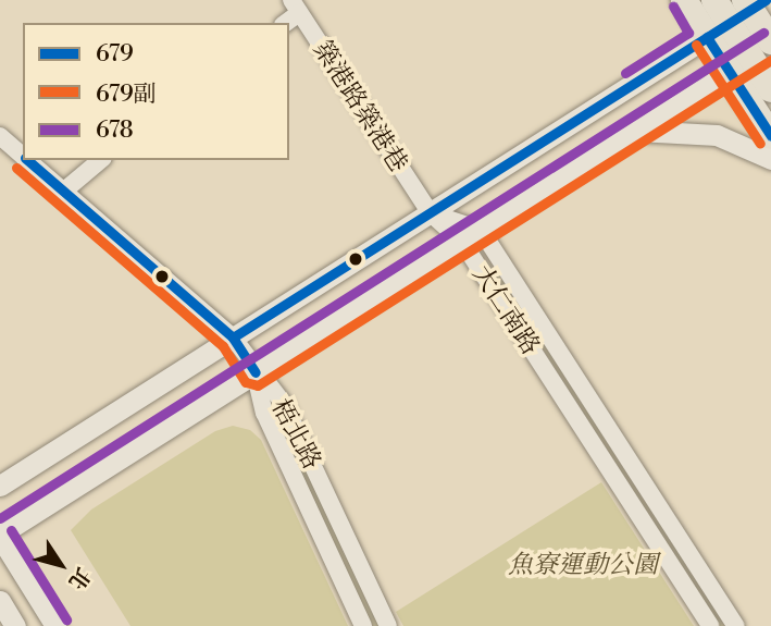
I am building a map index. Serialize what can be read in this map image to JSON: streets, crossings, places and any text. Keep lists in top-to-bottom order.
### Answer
{
  "streets": {
    "street": ["築港路築港巷", "大仁南路", "梧北路"]
  },
  "crossings": [
    ["築港路築港巷", "大仁南路"]
  ],
  "parks": ["魚寮運動公園"],
  "lines": ["transit line 679", "transit line 678", "transit line 679副"],
  "legend": ["679", "679副", "678"],
  "north": "bottom right"
}
